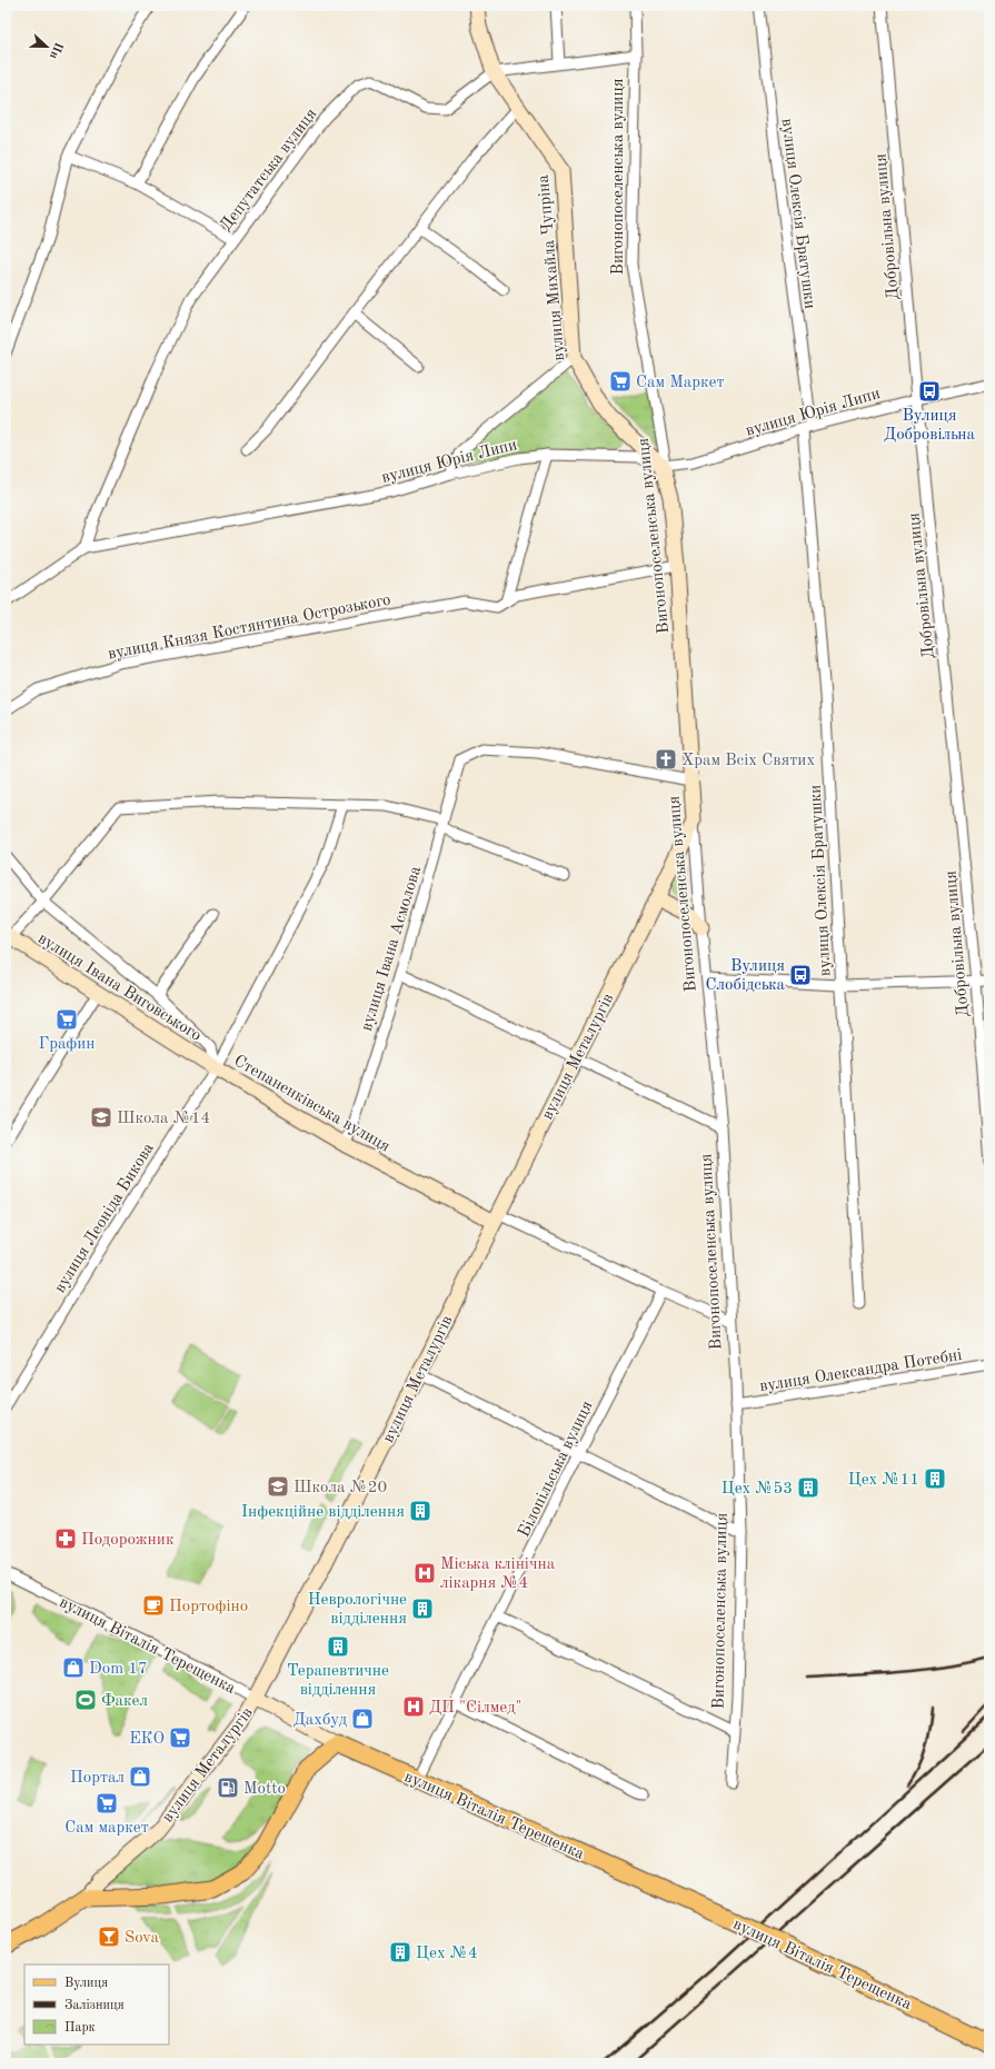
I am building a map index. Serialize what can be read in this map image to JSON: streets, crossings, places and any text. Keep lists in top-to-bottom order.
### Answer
{
  "streets": {
    "main road": [
      "Вигонопоселенська вулиця",
      "вулиця Михайла Чупріна",
      "вулиця Івана Виговського",
      "вулиця Металургів",
      "Степаненківська вулиця",
      "вулиця Віталія Терещенка"
    ],
    "street": [
      "Депутатська вулиця",
      "вулиця Олексія Братушки",
      "Добровільна вулиця",
      "вулиця Юрія Липи",
      "вулиця Князя Костянтина Острозького",
      "вулиця Івана Асмолова",
      "вулиця Леоніда Бикова",
      "вулиця Олександра Потебні",
      "Білопільська вулиця"
    ]
  },
  "crossings": [
    ["Депутатська вулиця", "Вигонопоселенська вулиця"],
    ["Депутатська вулиця", "вулиця Михайла Чупріна"],
    ["Депутатська вулиця", "вулиця Юрія Липи"],
    ["Вигонопоселенська вулиця", "вулиця Михайла Чупріна"],
    ["Вигонопоселенська вулиця", "вулиця Юрія Липи"],
    ["Вигонопоселенська вулиця", "вулиця Князя Костянтина Острозького"],
    ["Вигонопоселенська вулиця", "вулиця Івана Асмолова"],
    ["Вигонопоселенська вулиця", "вулиця Металургів"],
    ["Вигонопоселенська вулиця", "Степаненківська вулиця"],
    ["Вигонопоселенська вулиця", "вулиця Олександра Потебні"],
    ["вулиця Олексія Братушки", "вулиця Юрія Липи"],
    ["Добровільна вулиця", "вулиця Юрія Липи"],
    ["вулиця Михайла Чупріна", "вулиця Юрія Липи"],
    ["вулиця Івана Асмолова", "Степаненківська вулиця"],
    ["вулиця Івана Виговського", "Степаненківська вулиця"],
    ["вулиця Івана Виговського", "вулиця Леоніда Бикова"],
    ["вулиця Металургів", "Степаненківська вулиця"],
    ["вулиця Металургів", "вулиця Віталія Терещенка"],
    ["Степаненківська вулиця", "вулиця Леоніда Бикова"],
    ["Степаненківська вулиця", "Білопільська вулиця"],
    ["Білопільська вулиця", "вулиця Віталія Терещенка"]
  ],
  "places": {
    "supermarket": [
      "Сам Маркет",
      "Графин",
      "ЕКО",
      "Сам маркет"
    ],
    "bus stop": ["Вулиця Добровільна", "Вулиця Слобідська"],
    "church": ["Храм Всіх Святих"],
    "school or university": ["Школа №14", "Школа №20"],
    "building": [
      "Цех №11",
      "Цех №53",
      "Інфекційне відділення",
      "Неврологічне відділення",
      "Терапевтичне відділення",
      "Цех №4"
    ],
    "pharmacy": ["Подорожник"],
    "hospital": ["Міська клінічна лікарня №4", "ДП \"Сілмед\""],
    "cafe": ["Портофіно"],
    "shop": ["Dom 17", "Дахбуд", "Портал"],
    "sports": ["Факел"],
    "fuel station": ["Motto"],
    "bar": ["Sova"]
  },
  "legend": ["Вулиця", "Залізниця", "Парк"],
  "north": "right"
}
